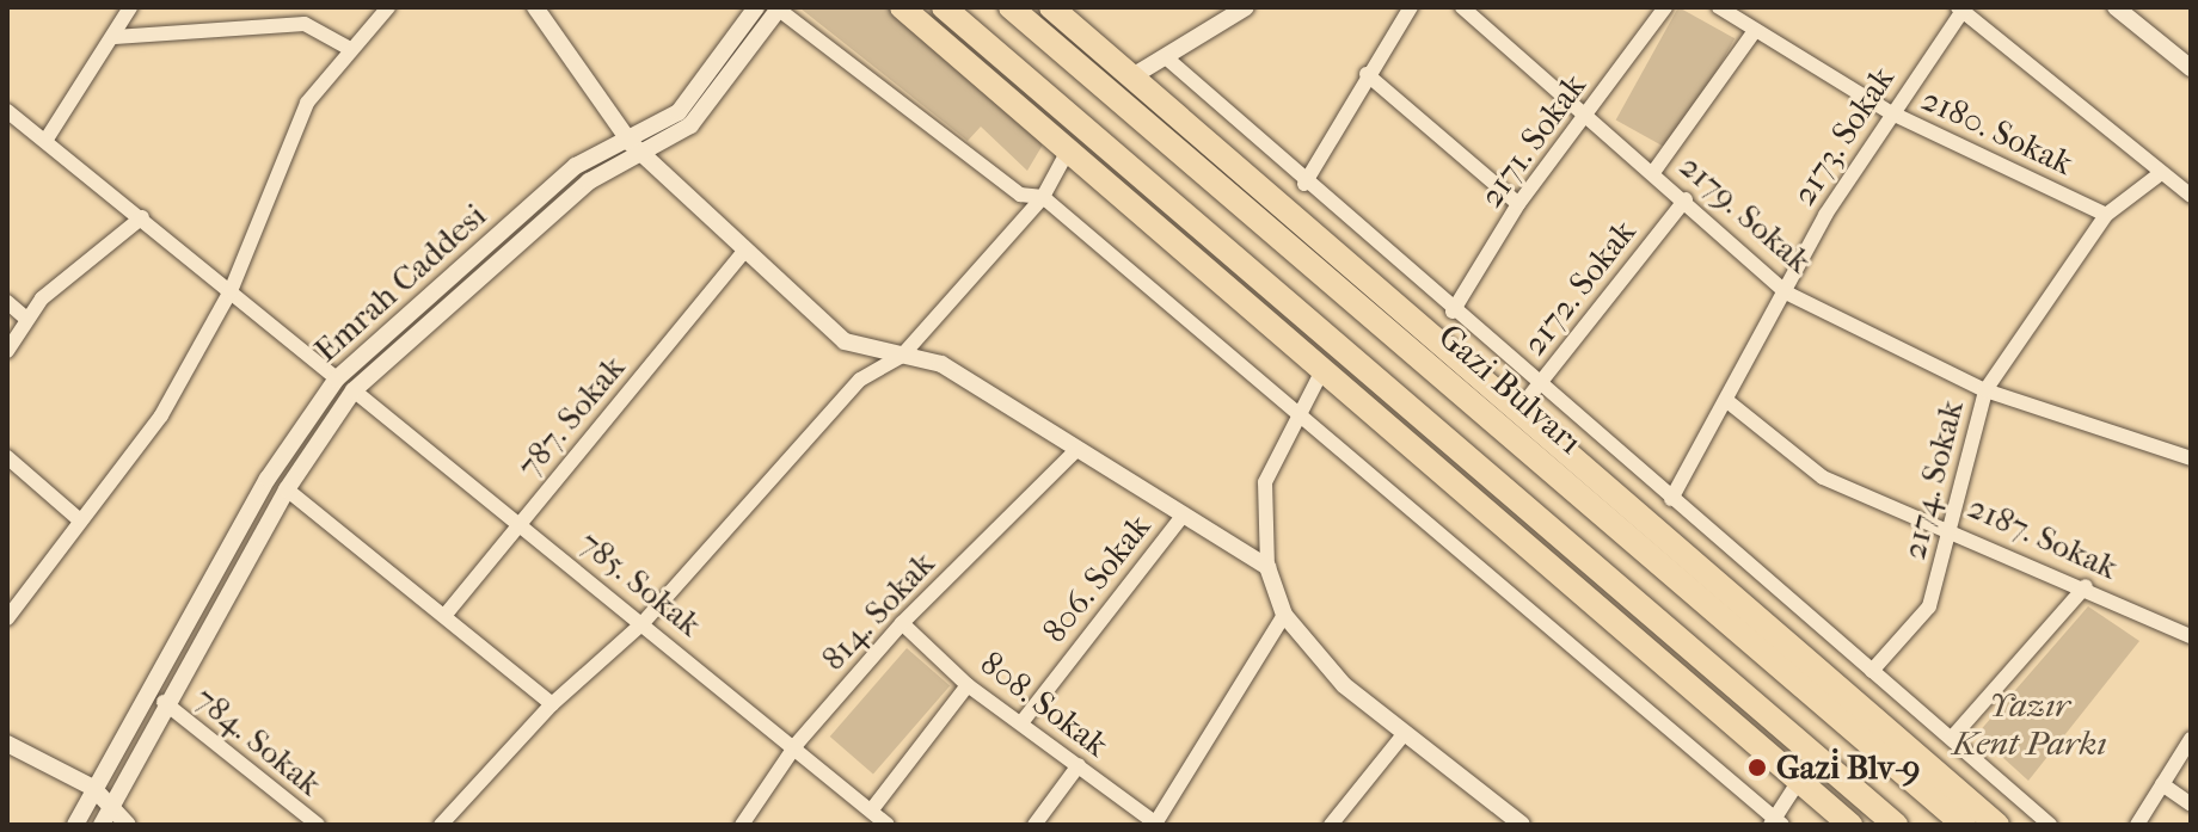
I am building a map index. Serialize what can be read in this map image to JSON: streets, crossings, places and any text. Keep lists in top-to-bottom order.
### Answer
{
  "streets": {
    "highway": ["Gazi Bulvarı"],
    "street": [
      "2180. Sokak",
      "2173. Sokak",
      "2171. Sokak",
      "2179. Sokak",
      "Emrah Caddesi",
      "2172. Sokak",
      "787. Sokak",
      "2174. Sokak",
      "2187. Sokak",
      "806. Sokak",
      "785. Sokak",
      "814. Sokak",
      "808. Sokak",
      "784. Sokak"
    ]
  },
  "crossings": [
    ["2180. Sokak", "2173. Sokak"],
    ["2180. Sokak", "2174. Sokak"],
    ["2173. Sokak", "2179. Sokak"],
    ["2173. Sokak", "2187. Sokak"],
    ["2171. Sokak", "2179. Sokak"],
    ["2179. Sokak", "2172. Sokak"],
    ["2179. Sokak", "2174. Sokak"],
    ["Emrah Caddesi", "785. Sokak"],
    ["Emrah Caddesi", "784. Sokak"],
    ["787. Sokak", "785. Sokak"],
    ["2174. Sokak", "2187. Sokak"],
    ["806. Sokak", "808. Sokak"],
    ["785. Sokak", "814. Sokak"],
    ["814. Sokak", "808. Sokak"]
  ],
  "parks": ["Yazır Kent Parkı"],
  "places": ["Gazi̇ Blv-9"]
}
